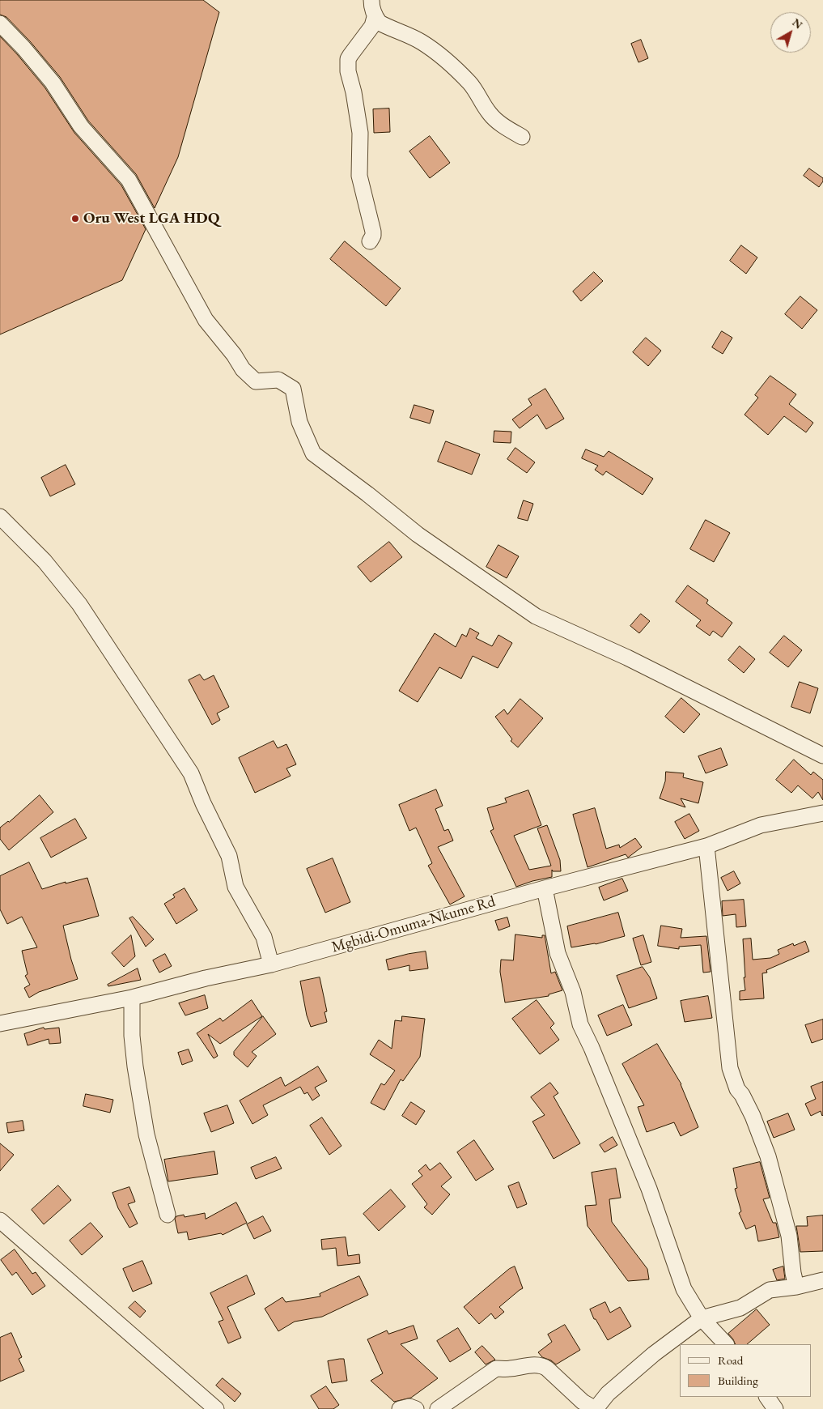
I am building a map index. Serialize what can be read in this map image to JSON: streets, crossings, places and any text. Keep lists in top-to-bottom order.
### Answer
{
  "streets": {
    "street": ["Mgbidi-Omuma-Nkume Rd"]
  },
  "places": ["Oru West LGA HDQ"],
  "legend": ["Road", "Building"],
  "north": "top right"
}
